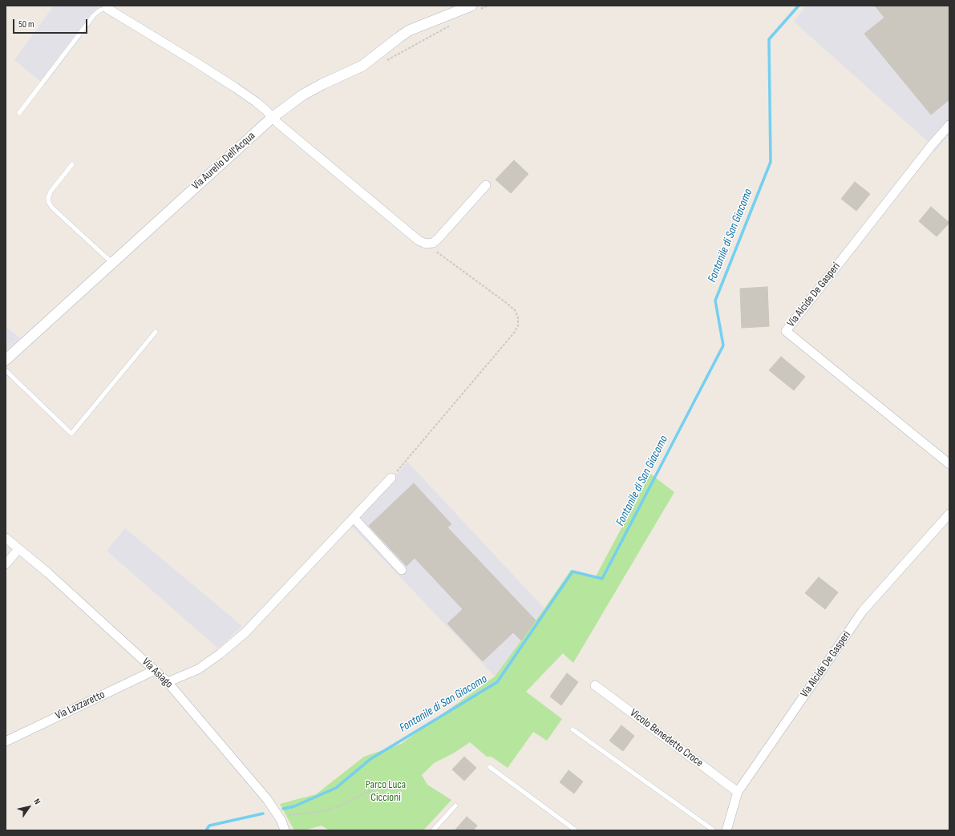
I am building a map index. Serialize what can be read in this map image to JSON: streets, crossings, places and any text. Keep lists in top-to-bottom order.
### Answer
{
  "streets": {
    "street": [
      "Via Aurelio Dell'Acqua",
      "Via Alcide De Gasperi",
      "Via Asiago",
      "Via Lazzaretto",
      "Vicolo Benedetto Croce"
    ]
  },
  "crossings": [
    ["Via Alcide De Gasperi", "Vicolo Benedetto Croce"],
    ["Via Asiago", "Via Lazzaretto"]
  ],
  "water": ["Fontanile di San Giacomo"],
  "parks": ["Parco Luca Ciccioni"],
  "scale_bar": "50 m",
  "north": "top right"
}
